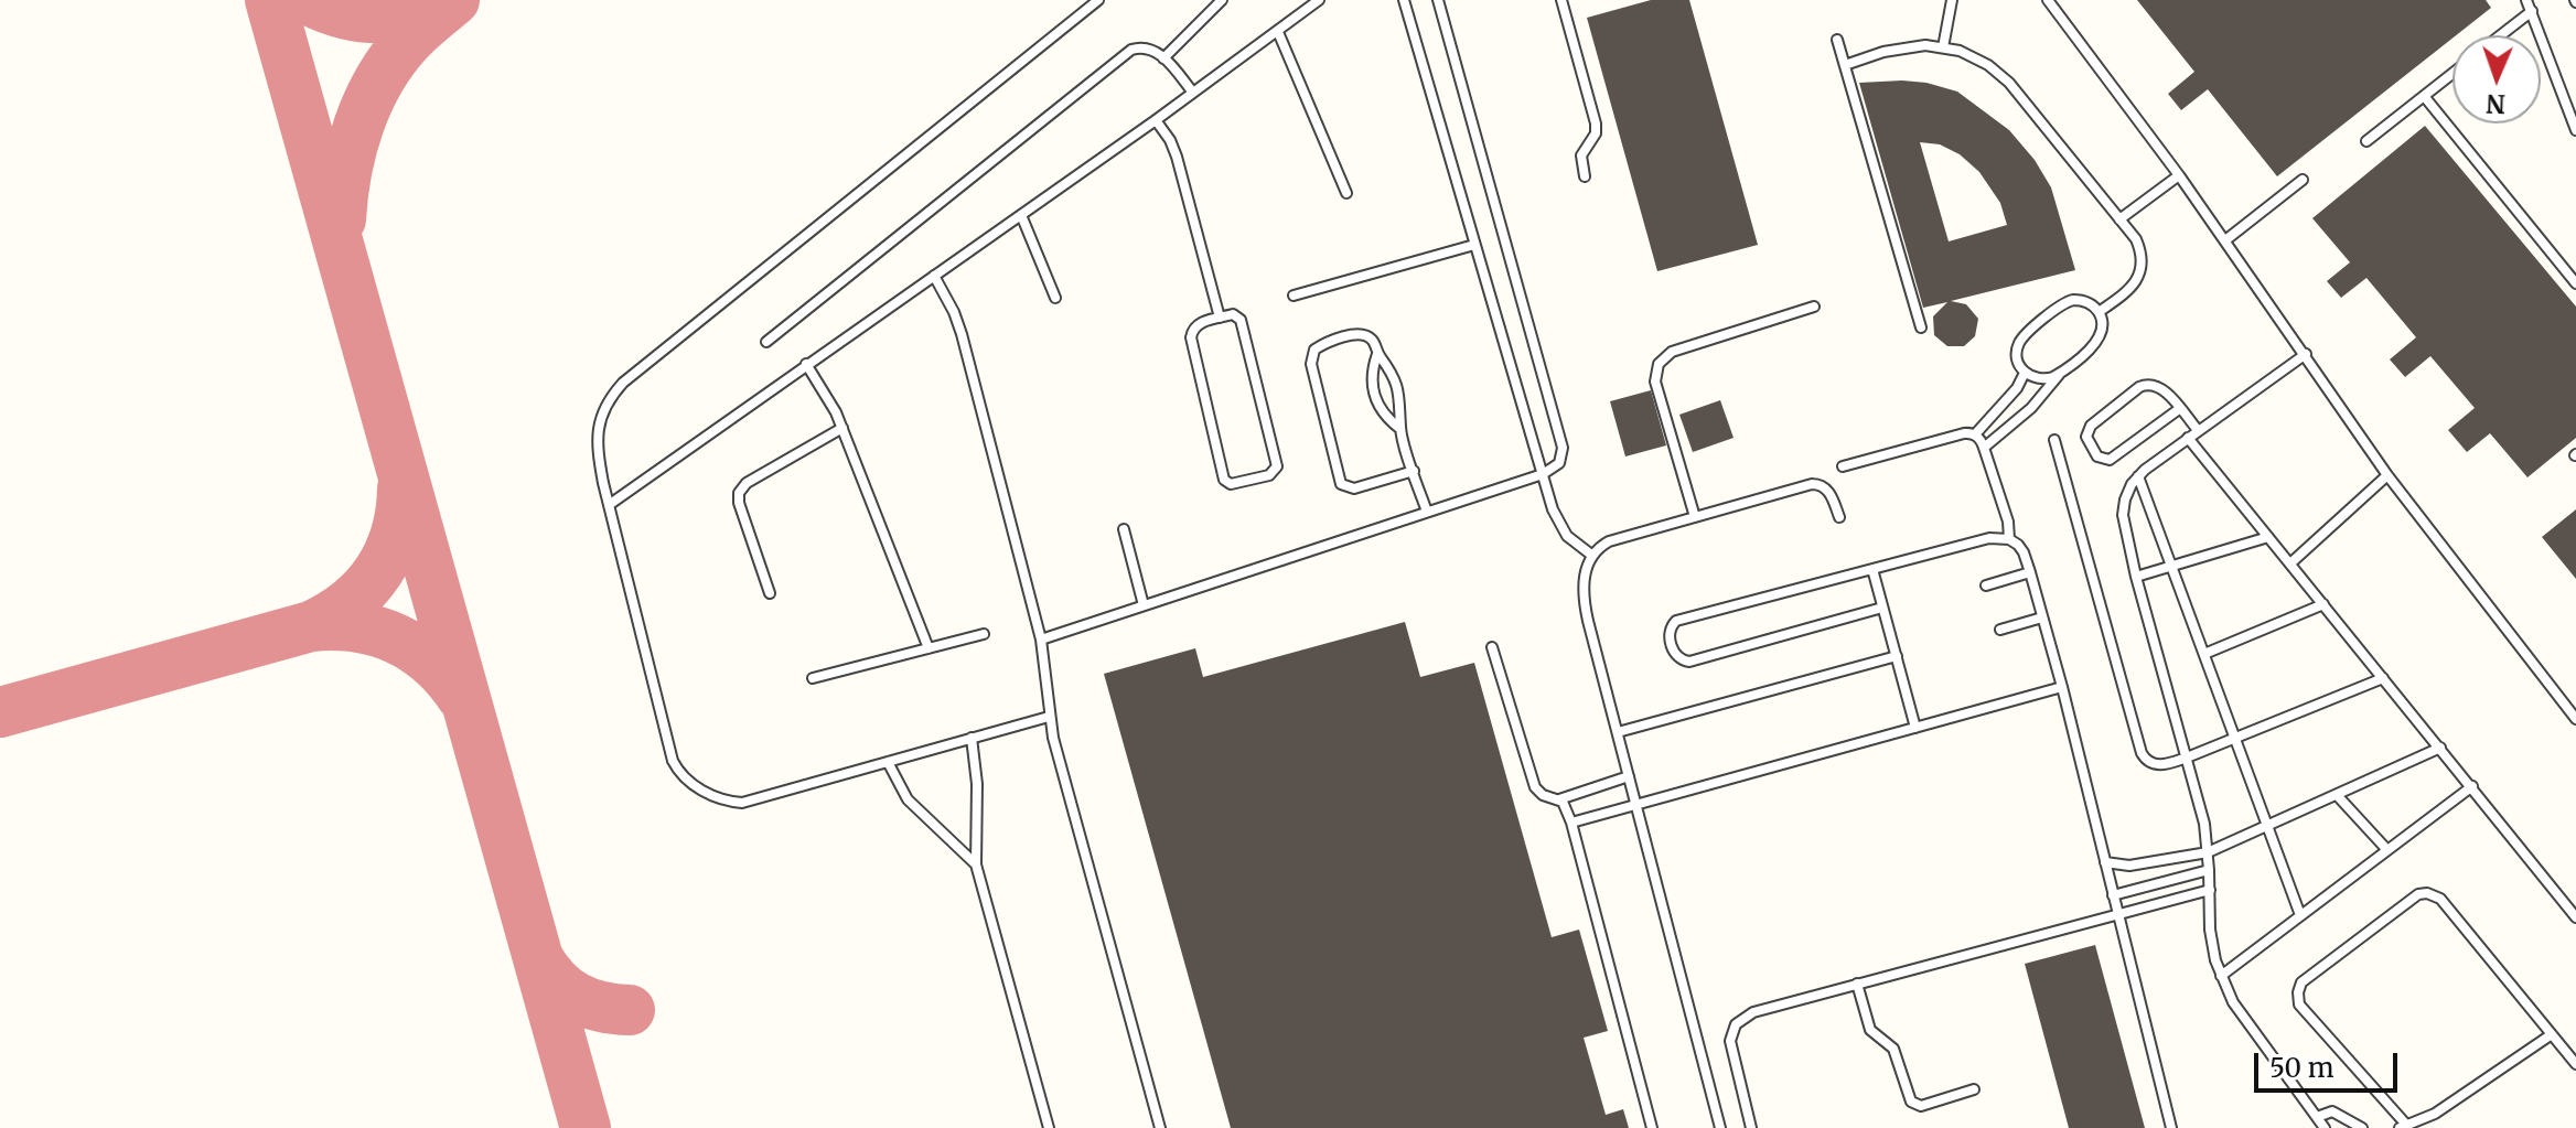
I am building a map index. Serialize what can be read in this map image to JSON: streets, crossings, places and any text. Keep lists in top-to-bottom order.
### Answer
{
  "scale_bar": "50 m",
  "north": "bottom"
}
